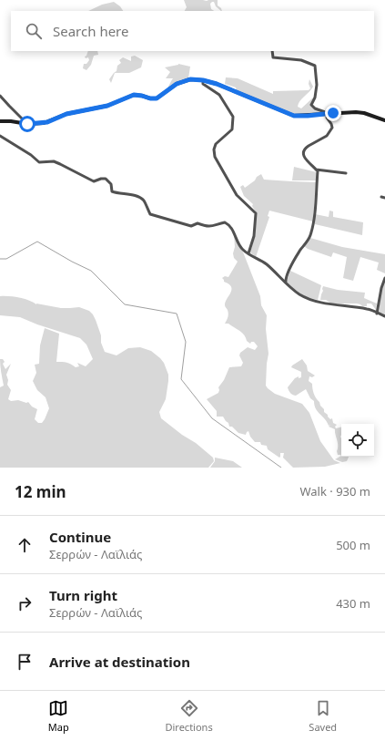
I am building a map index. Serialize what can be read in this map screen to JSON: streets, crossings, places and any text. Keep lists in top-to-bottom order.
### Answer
{
  "page": {
    "search": "Search here",
    "heading": ["12 min", "Walk · 930 m"],
    "list": [
      ["Continue", "Σερρών - Λαϊλιάς", "500 m"],
      ["Turn right", "Σερρών - Λαϊλιάς", "430 m"],
      "Arrive at destination"
    ],
    "nav": ["Map", "Directions", "Saved"]
  }
}
